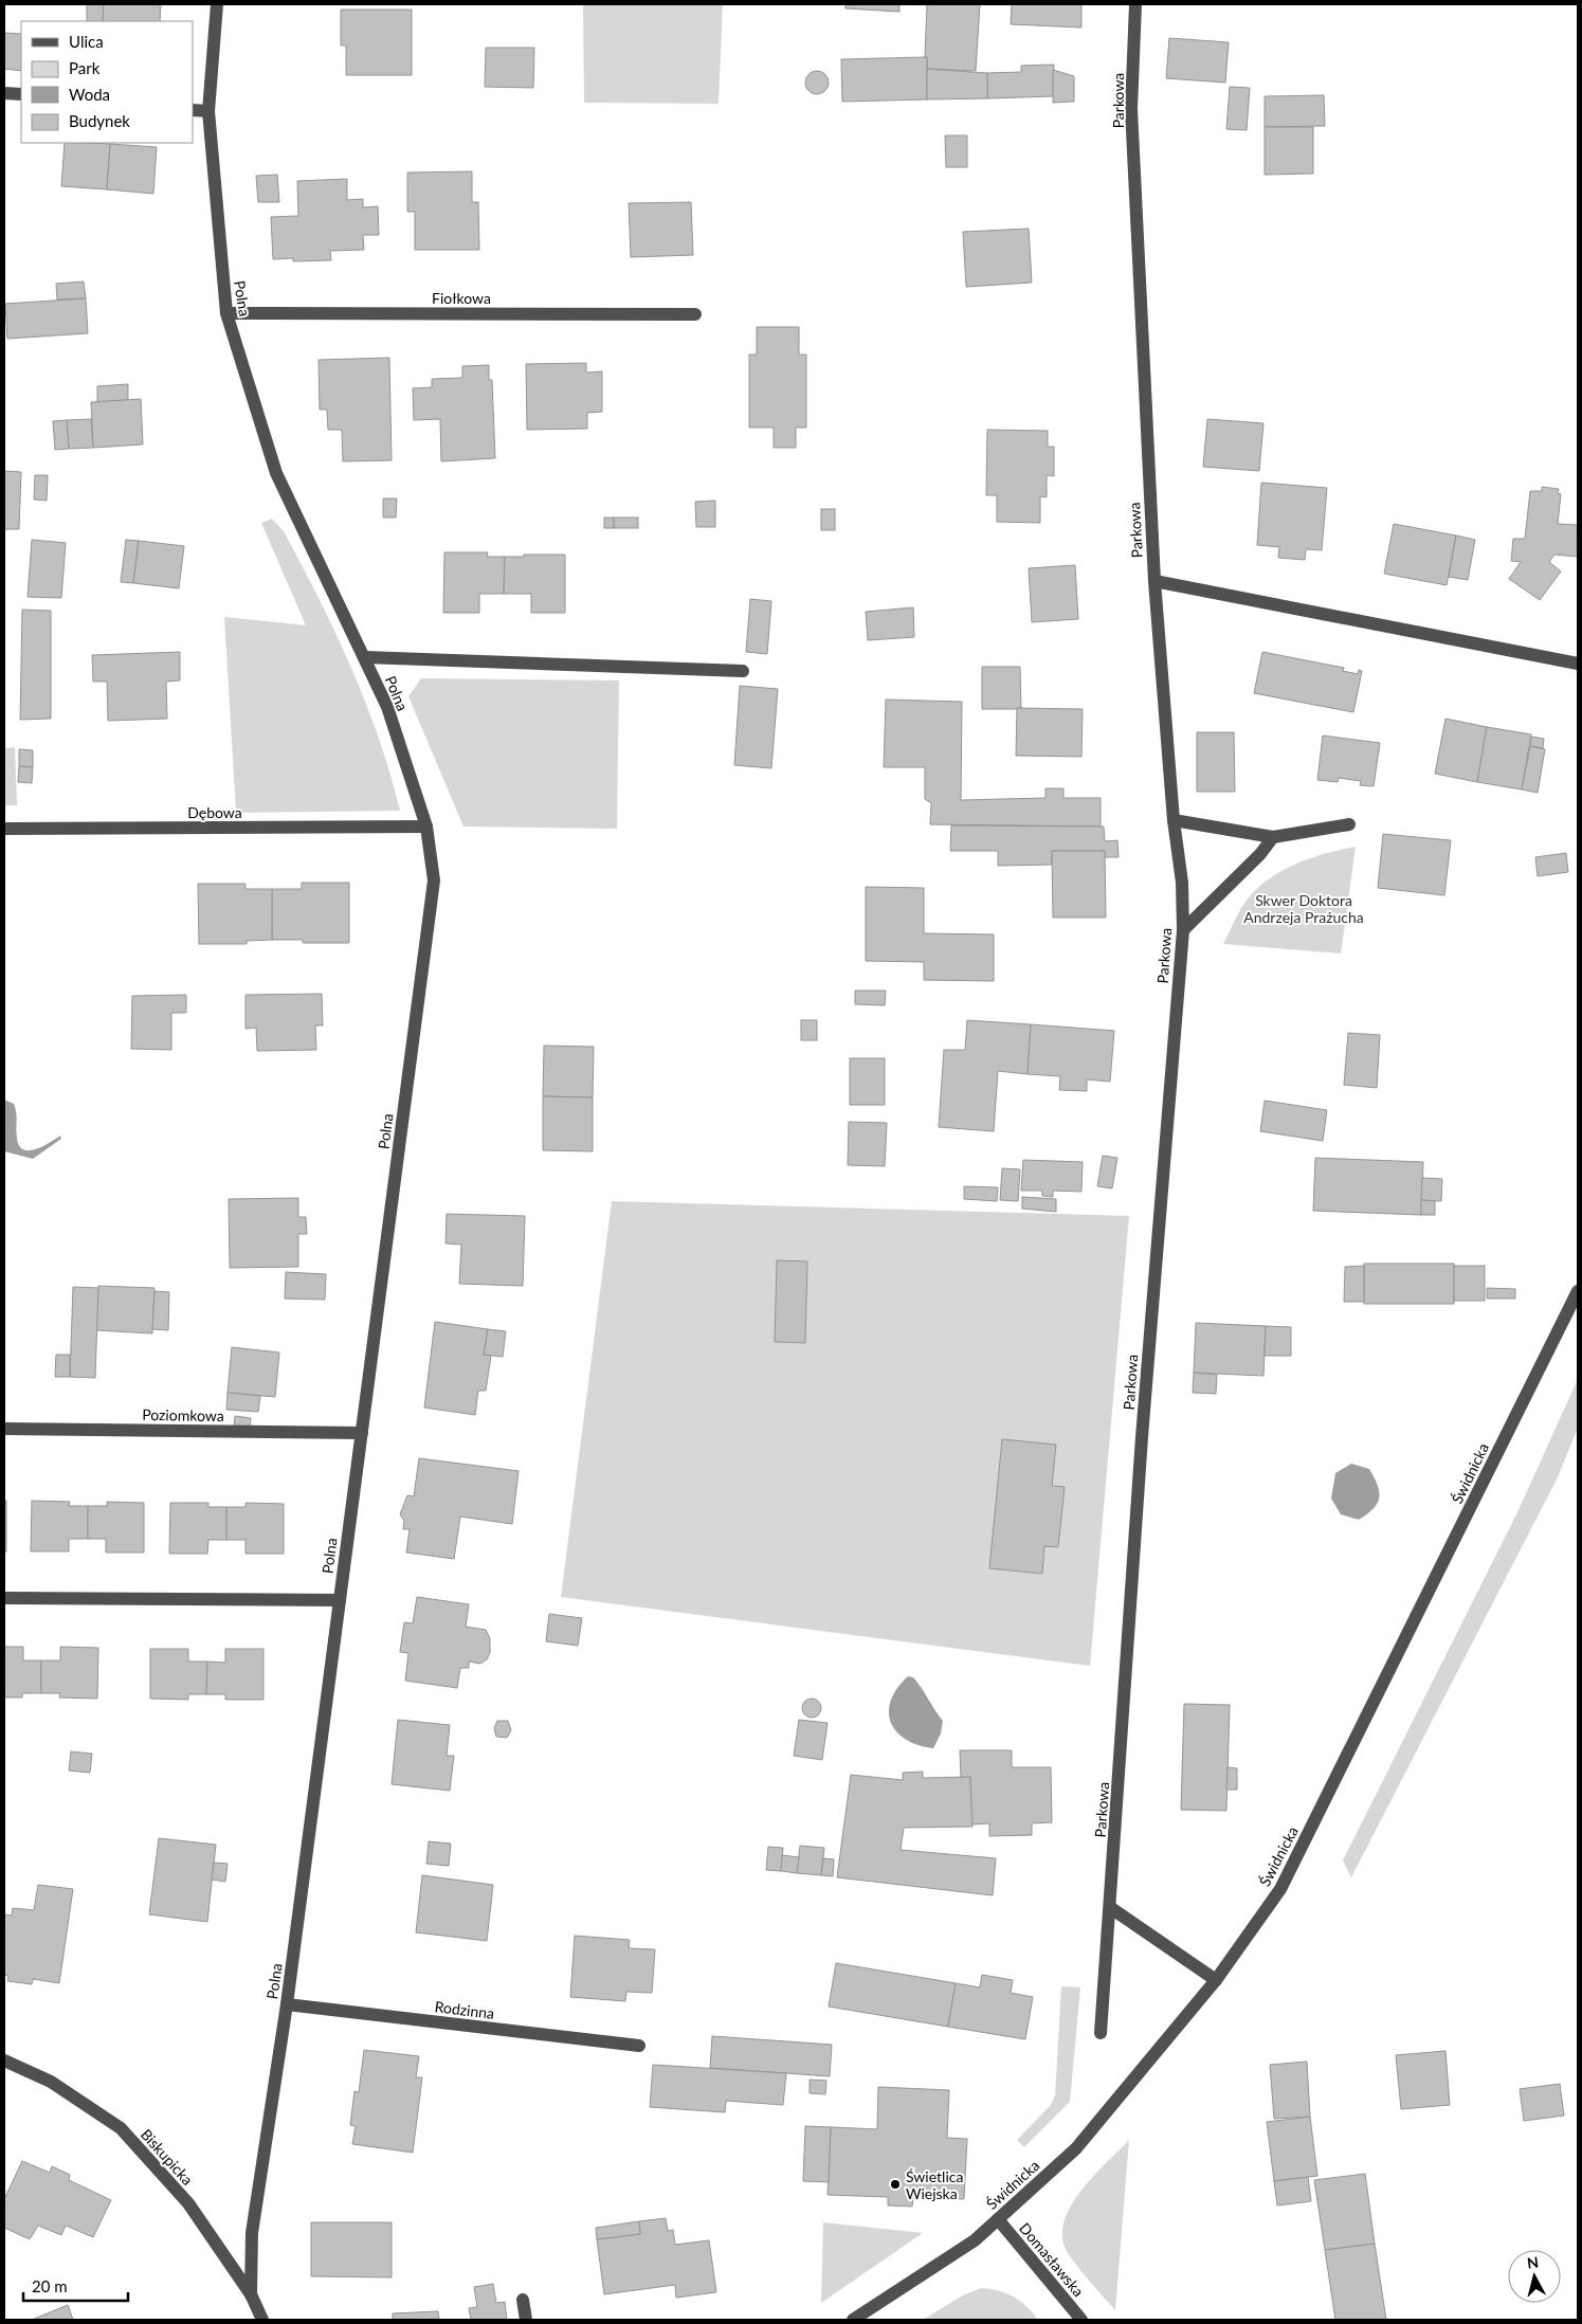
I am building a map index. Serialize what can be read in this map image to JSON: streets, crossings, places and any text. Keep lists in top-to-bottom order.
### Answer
{
  "streets": {
    "street": [
      "Parkowa",
      "Fiołkowa",
      "Polna",
      "Dębowa",
      "Poziomkowa",
      "Świdnicka",
      "Rodzinna",
      "Biskupicka",
      "Domasławska"
    ]
  },
  "crossings": [
    ["Fiołkowa", "Polna"],
    ["Polna", "Dębowa"],
    ["Polna", "Poziomkowa"],
    ["Polna", "Rodzinna"],
    ["Polna", "Biskupicka"],
    ["Świdnicka", "Domasławska"]
  ],
  "parks": ["Skwer Doktora Andrzeja Prażucha"],
  "places": ["Świetlica Wiejska"],
  "legend": [
    "Ulica",
    "Park",
    "Woda",
    "Budynek"
  ],
  "scale_bar": "20 m",
  "north": "top"
}
